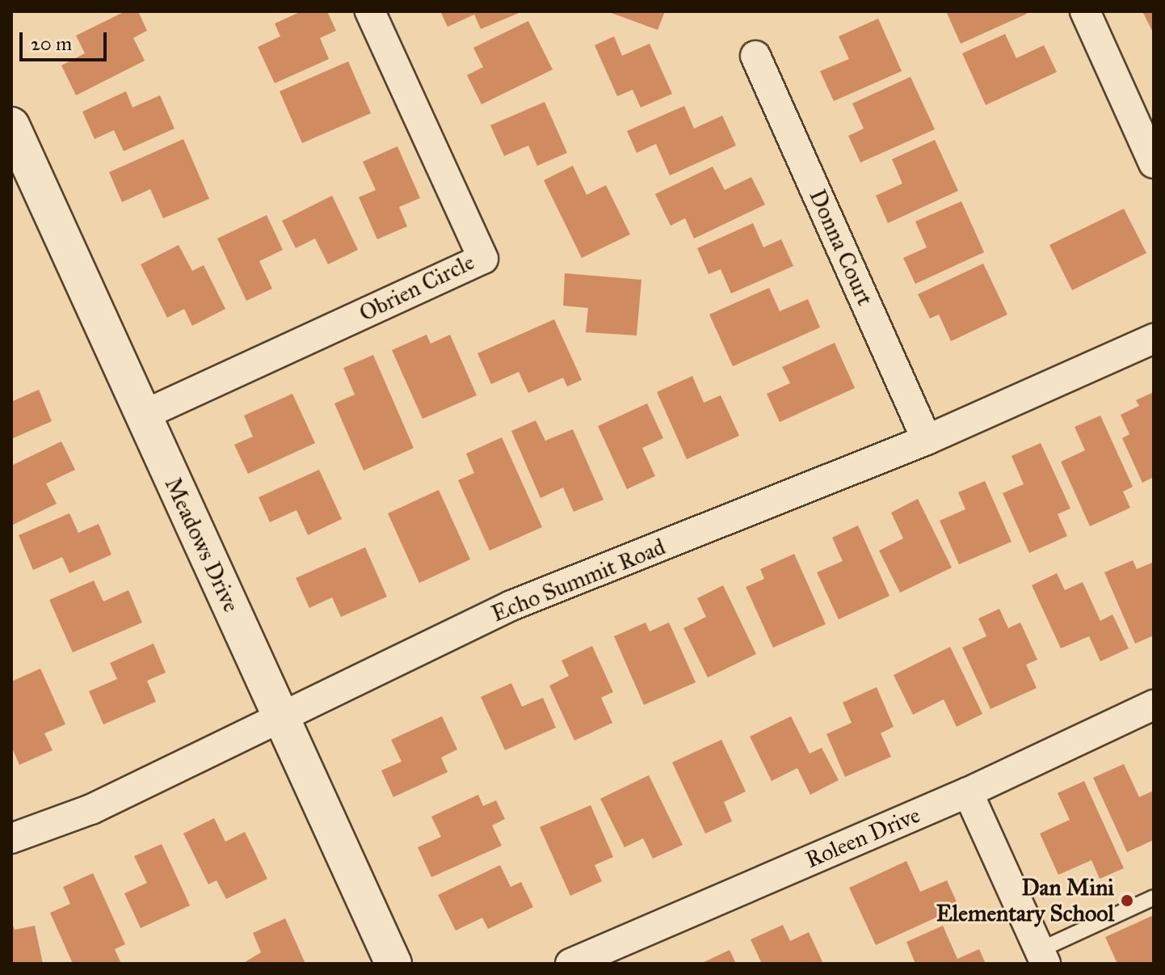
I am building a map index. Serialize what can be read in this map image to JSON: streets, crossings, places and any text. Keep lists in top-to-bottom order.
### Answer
{
  "streets": {
    "street": [
      "Donna Court",
      "Obrien Circle",
      "Meadows Drive",
      "Echo Summit Road",
      "Roleen Drive"
    ]
  },
  "crossings": [
    ["Donna Court", "Echo Summit Road"],
    ["Obrien Circle", "Meadows Drive"],
    ["Meadows Drive", "Echo Summit Road"]
  ],
  "places": ["Dan Mini Elementary School"],
  "scale_bar": "20 m"
}
